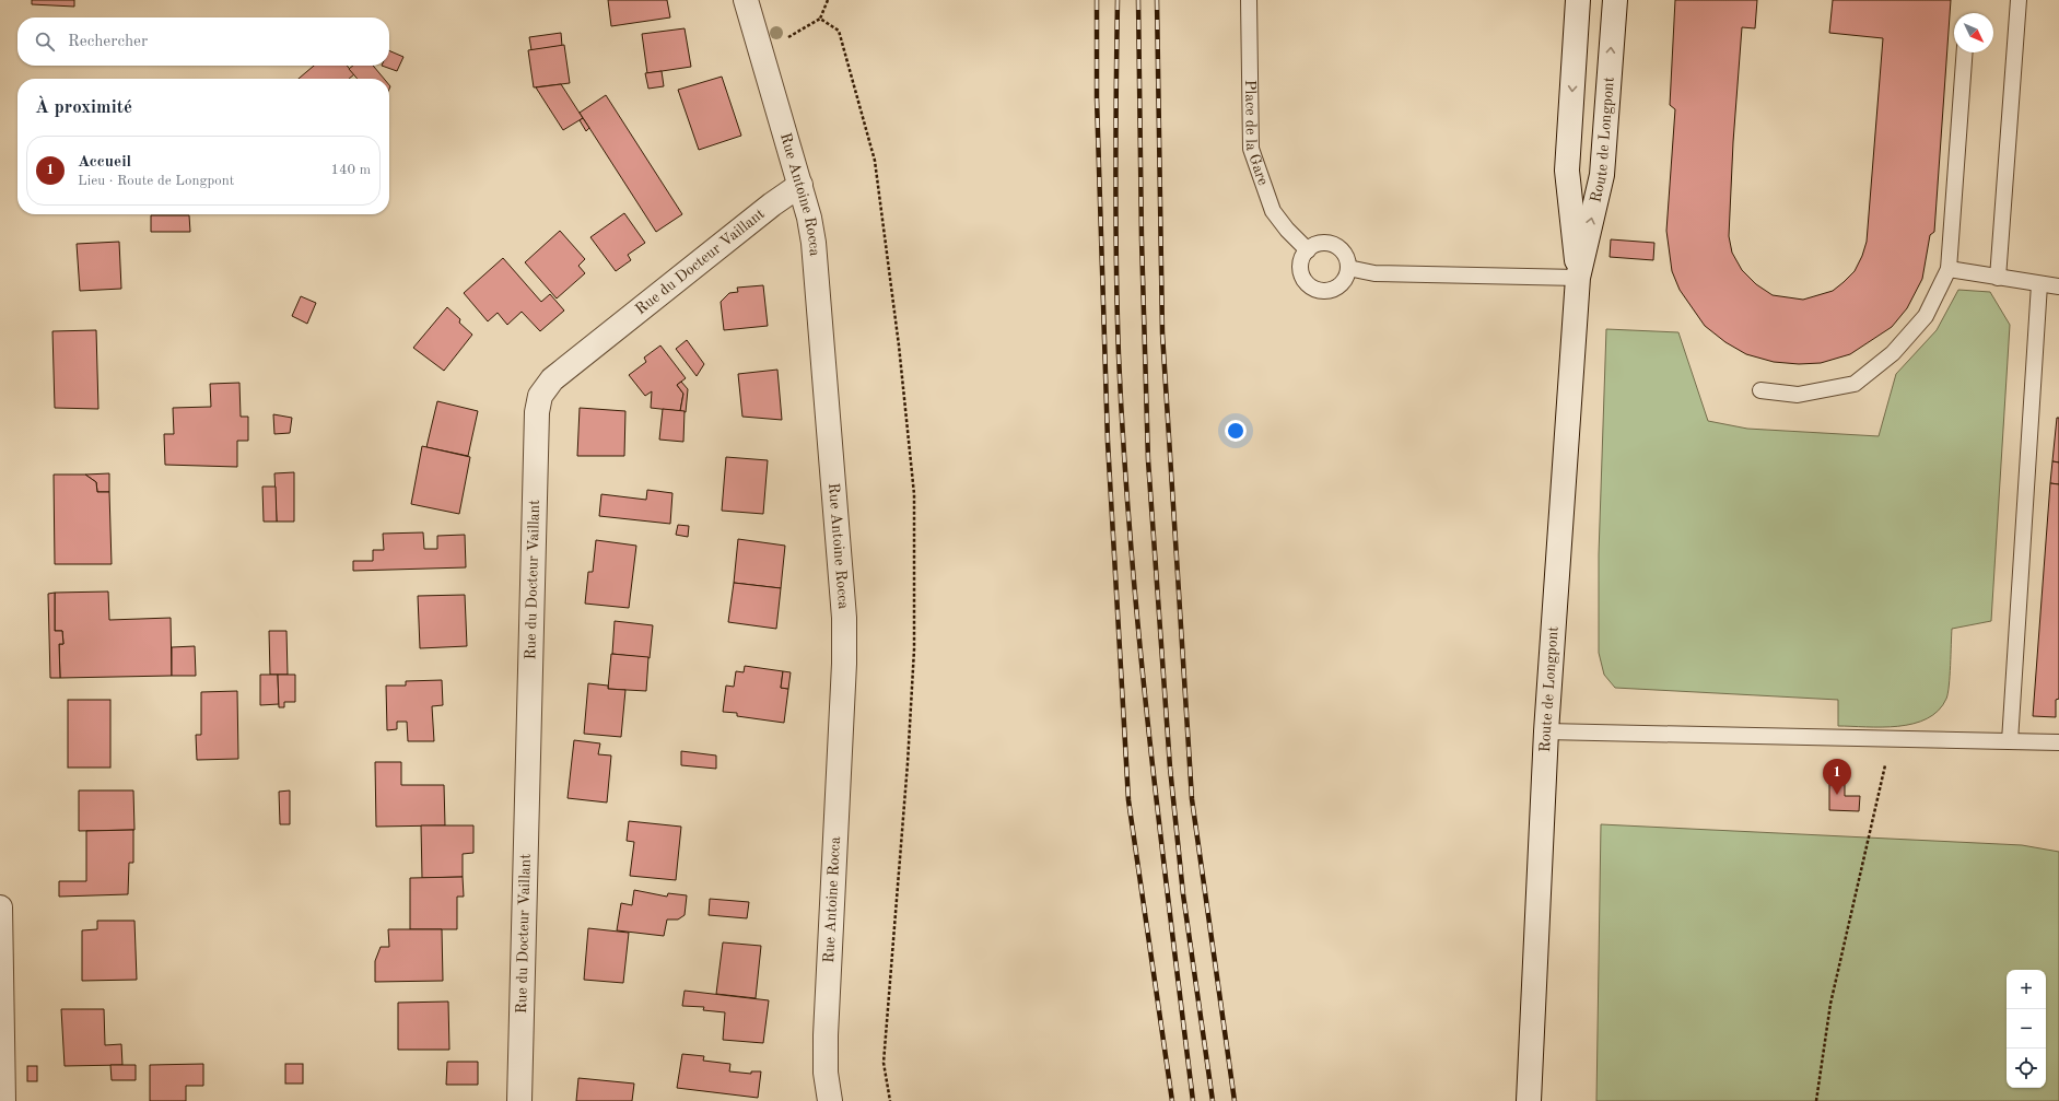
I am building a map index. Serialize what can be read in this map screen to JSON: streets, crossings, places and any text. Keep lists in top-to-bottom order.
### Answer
{
  "streets": {
    "street": ["Route de Longpont", "Rue Antoine Rocca", "Rue du Docteur Vaillant"],
    "lane": ["Place de la Gare"]
  },
  "crossings": [
    ["Rue Antoine Rocca", "Rue du Docteur Vaillant"]
  ],
  "north": "bottom right",
  "page": {
    "search": "Rechercher",
    "heading": "À proximité",
    "list": [
      {
        "mark": "1",
        "name": "Accueil",
        "note": "Lieu · Route de Longpont",
        "value": "140 m"
      }
    ],
    "pins": "1",
    "map_buttons": ["+", "−"]
  }
}
